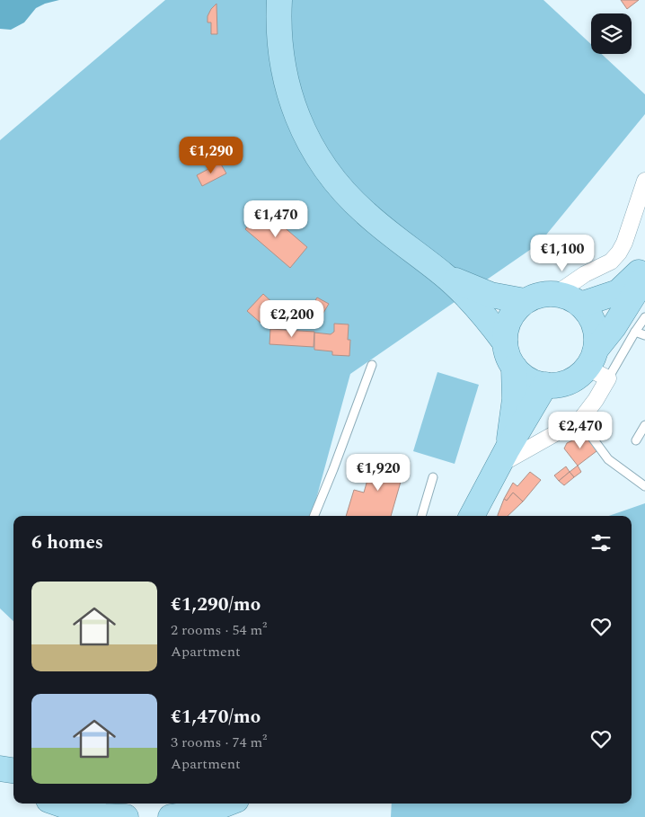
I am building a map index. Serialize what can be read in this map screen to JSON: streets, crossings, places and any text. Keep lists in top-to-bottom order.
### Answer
{
  "page": {
    "price": [
      "€1,290",
      "€1,470",
      "€1,100",
      "€2,200",
      "€2,470",
      "€1,920"
    ],
    "heading": "6 homes",
    "list": [
      {
        "name": "€1,290/mo",
        "note": "2 rooms · 54 m² · Apartment"
      },
      {
        "name": "€1,470/mo",
        "note": "3 rooms · 74 m² · Apartment"
      }
    ]
  }
}
